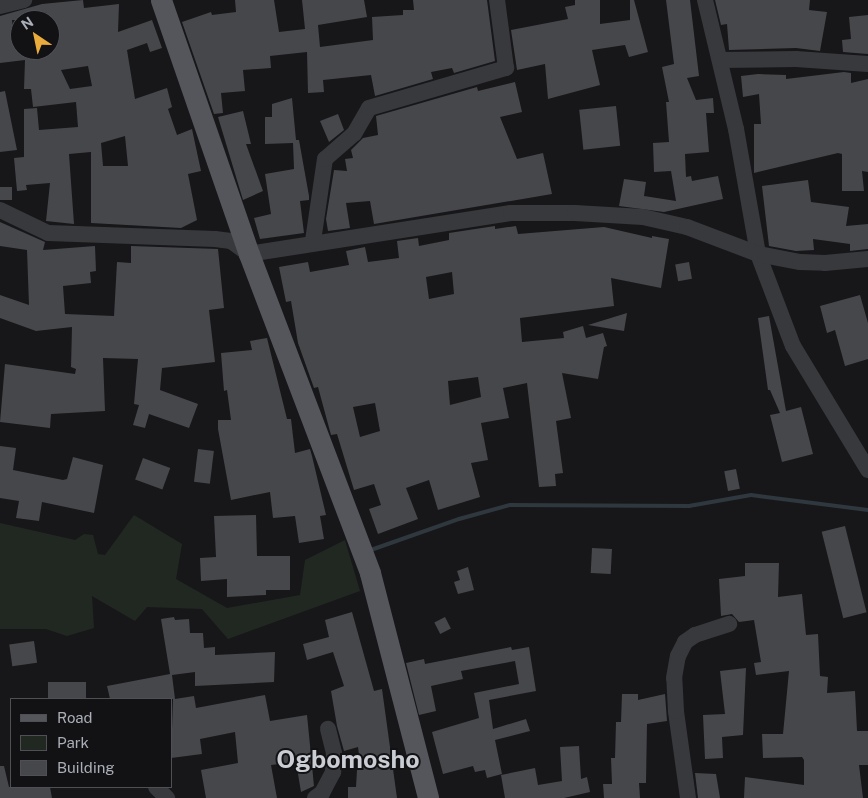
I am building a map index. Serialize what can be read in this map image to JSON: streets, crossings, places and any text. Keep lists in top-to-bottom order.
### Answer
{
  "districts": ["Ogbomosho"],
  "legend": ["Road", "Park", "Building"],
  "north": "top left"
}
